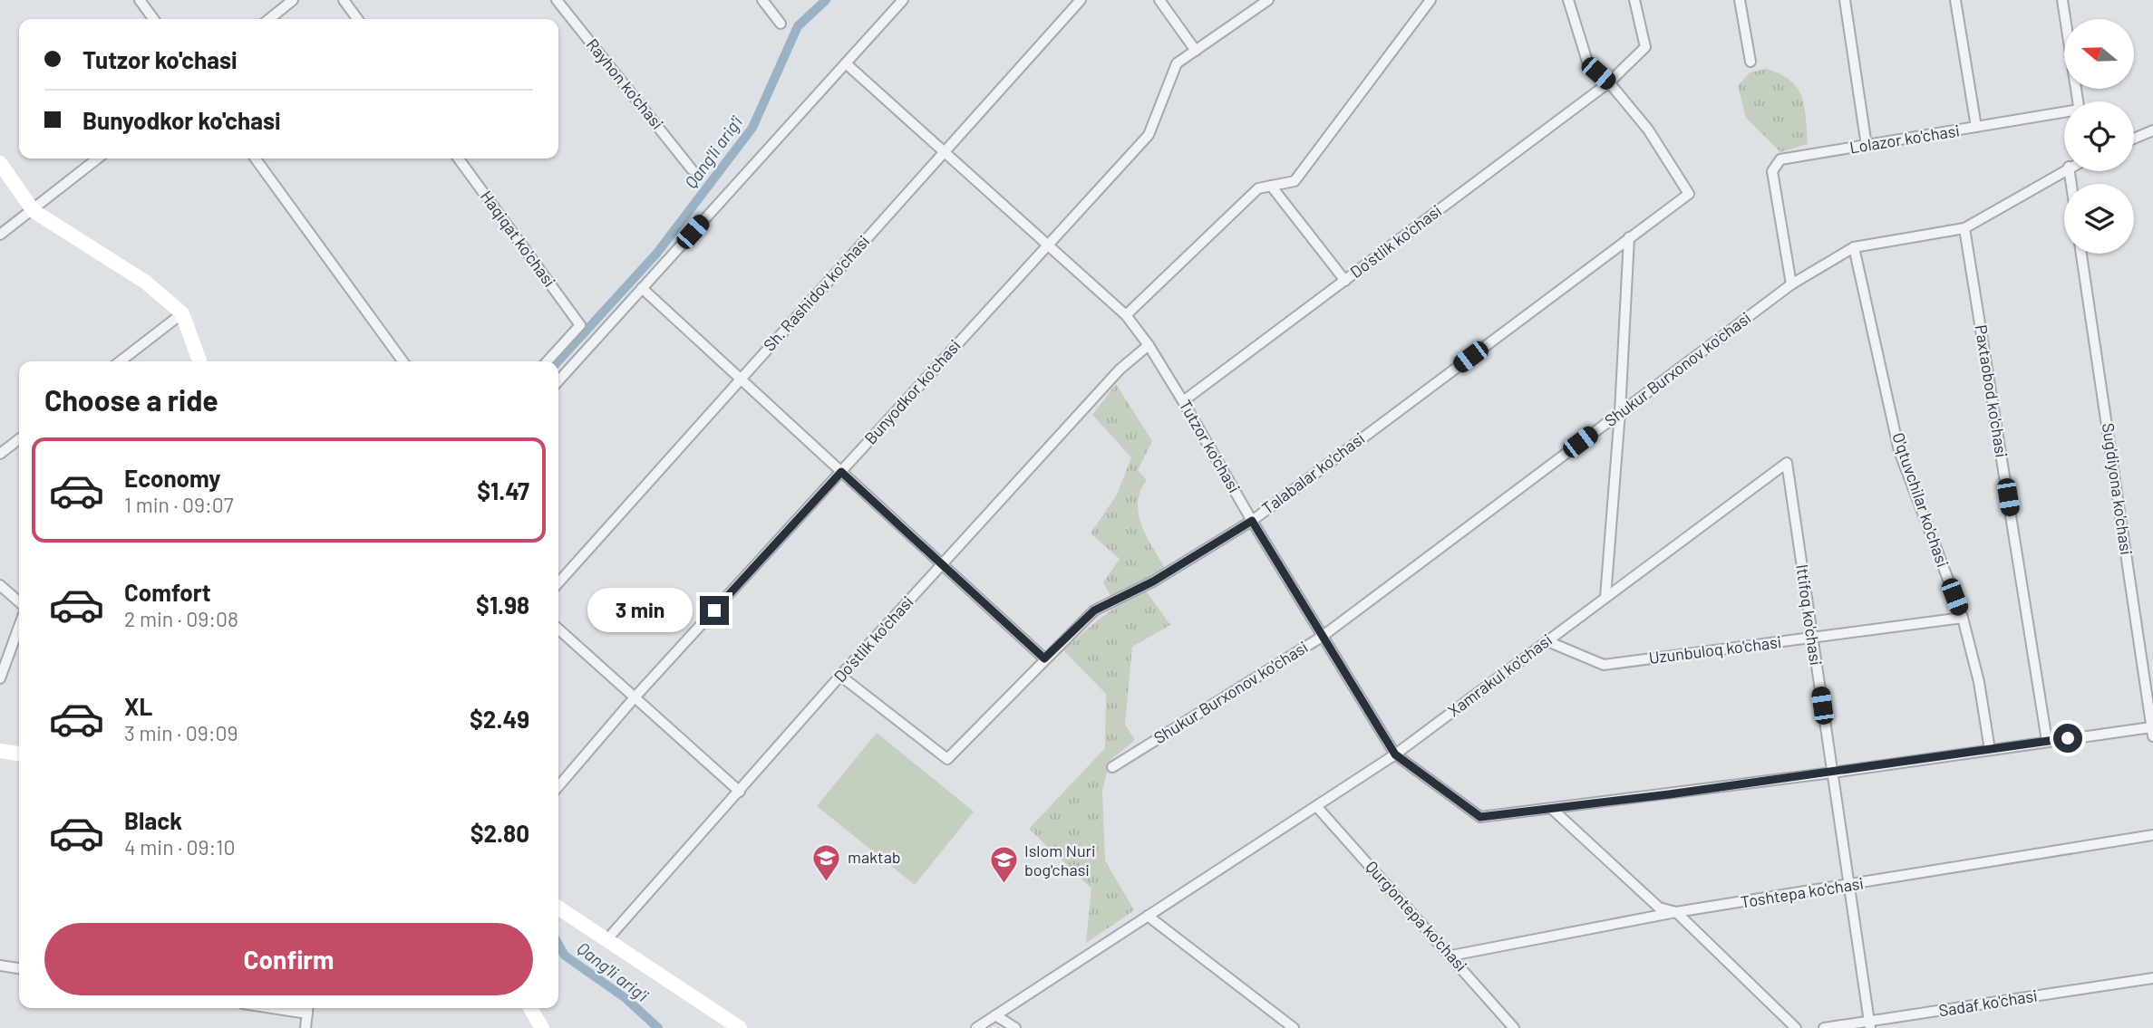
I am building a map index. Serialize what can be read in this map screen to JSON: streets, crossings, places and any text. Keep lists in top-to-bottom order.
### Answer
{
  "streets": {
    "street": [
      "Rayhon ko'chasi",
      "Lolazor ko'chasi",
      "Haqiqat ko'chasi",
      "Do'stlik ko'chasi",
      "Sh. Rashidov ko'chasi",
      "Shukur Burxonov ko'chasi",
      "Paxtaobod ko'chasi",
      "Bunyodkor ko'chasi",
      "Tutzor ko'chasi",
      "Talabalar ko'chasi",
      "Sug'diyona ko'chasi",
      "O'qtuvchilar ko'chasi",
      "Ittifoq ko'chasi",
      "Uzunbuloq ko'chasi",
      "Xamrakul ko'chasi",
      "Toshtepa ko'chasi",
      "Qurg'ontepa ko'chasi",
      "Sadaf ko'chasi"
    ]
  },
  "crossings": [
    ["Lolazor ko'chasi", "Shukur Burxonov ko'chasi"],
    ["Do'stlik ko'chasi", "Tutzor ko'chasi"],
    ["Do'stlik ko'chasi", "Talabalar ko'chasi"],
    ["Sh. Rashidov ko'chasi", "Tutzor ko'chasi"],
    ["Shukur Burxonov ko'chasi", "Paxtaobod ko'chasi"],
    ["Shukur Burxonov ko'chasi", "Tutzor ko'chasi"],
    ["Shukur Burxonov ko'chasi", "O'qtuvchilar ko'chasi"],
    ["Paxtaobod ko'chasi", "Tutzor ko'chasi"],
    ["Bunyodkor ko'chasi", "Tutzor ko'chasi"],
    ["Tutzor ko'chasi", "Talabalar ko'chasi"],
    ["Tutzor ko'chasi", "Sug'diyona ko'chasi"],
    ["Tutzor ko'chasi", "O'qtuvchilar ko'chasi"],
    ["Tutzor ko'chasi", "Ittifoq ko'chasi"],
    ["Tutzor ko'chasi", "Xamrakul ko'chasi"],
    ["O'qtuvchilar ko'chasi", "Uzunbuloq ko'chasi"],
    ["Ittifoq ko'chasi", "Uzunbuloq ko'chasi"],
    ["Ittifoq ko'chasi", "Xamrakul ko'chasi"],
    ["Ittifoq ko'chasi", "Toshtepa ko'chasi"],
    ["Ittifoq ko'chasi", "Sadaf ko'chasi"],
    ["Uzunbuloq ko'chasi", "Xamrakul ko'chasi"],
    ["Xamrakul ko'chasi", "Qurg'ontepa ko'chasi"],
    ["Toshtepa ko'chasi", "Qurg'ontepa ko'chasi"]
  ],
  "water": ["Qang'li arig'i"],
  "places": {
    "school or university": ["maktab", "Islom Nuri bog'chasi"]
  },
  "north": "left",
  "page": {
    "banner": ["Tutzor ko'chasi", "Bunyodkor ko'chasi"],
    "heading": "Choose a ride",
    "list": [
      {
        "name": "Economy",
        "note": "1 min · 09:07",
        "value": "$1.47"
      },
      {
        "name": "Comfort",
        "note": "2 min · 09:08",
        "value": "$1.98"
      },
      {
        "name": "XL",
        "note": "3 min · 09:09",
        "value": "$2.49"
      },
      {
        "name": "Black",
        "note": "4 min · 09:10",
        "value": "$2.80"
      }
    ],
    "bubble": "3 min",
    "buttons": "Confirm"
  }
}
